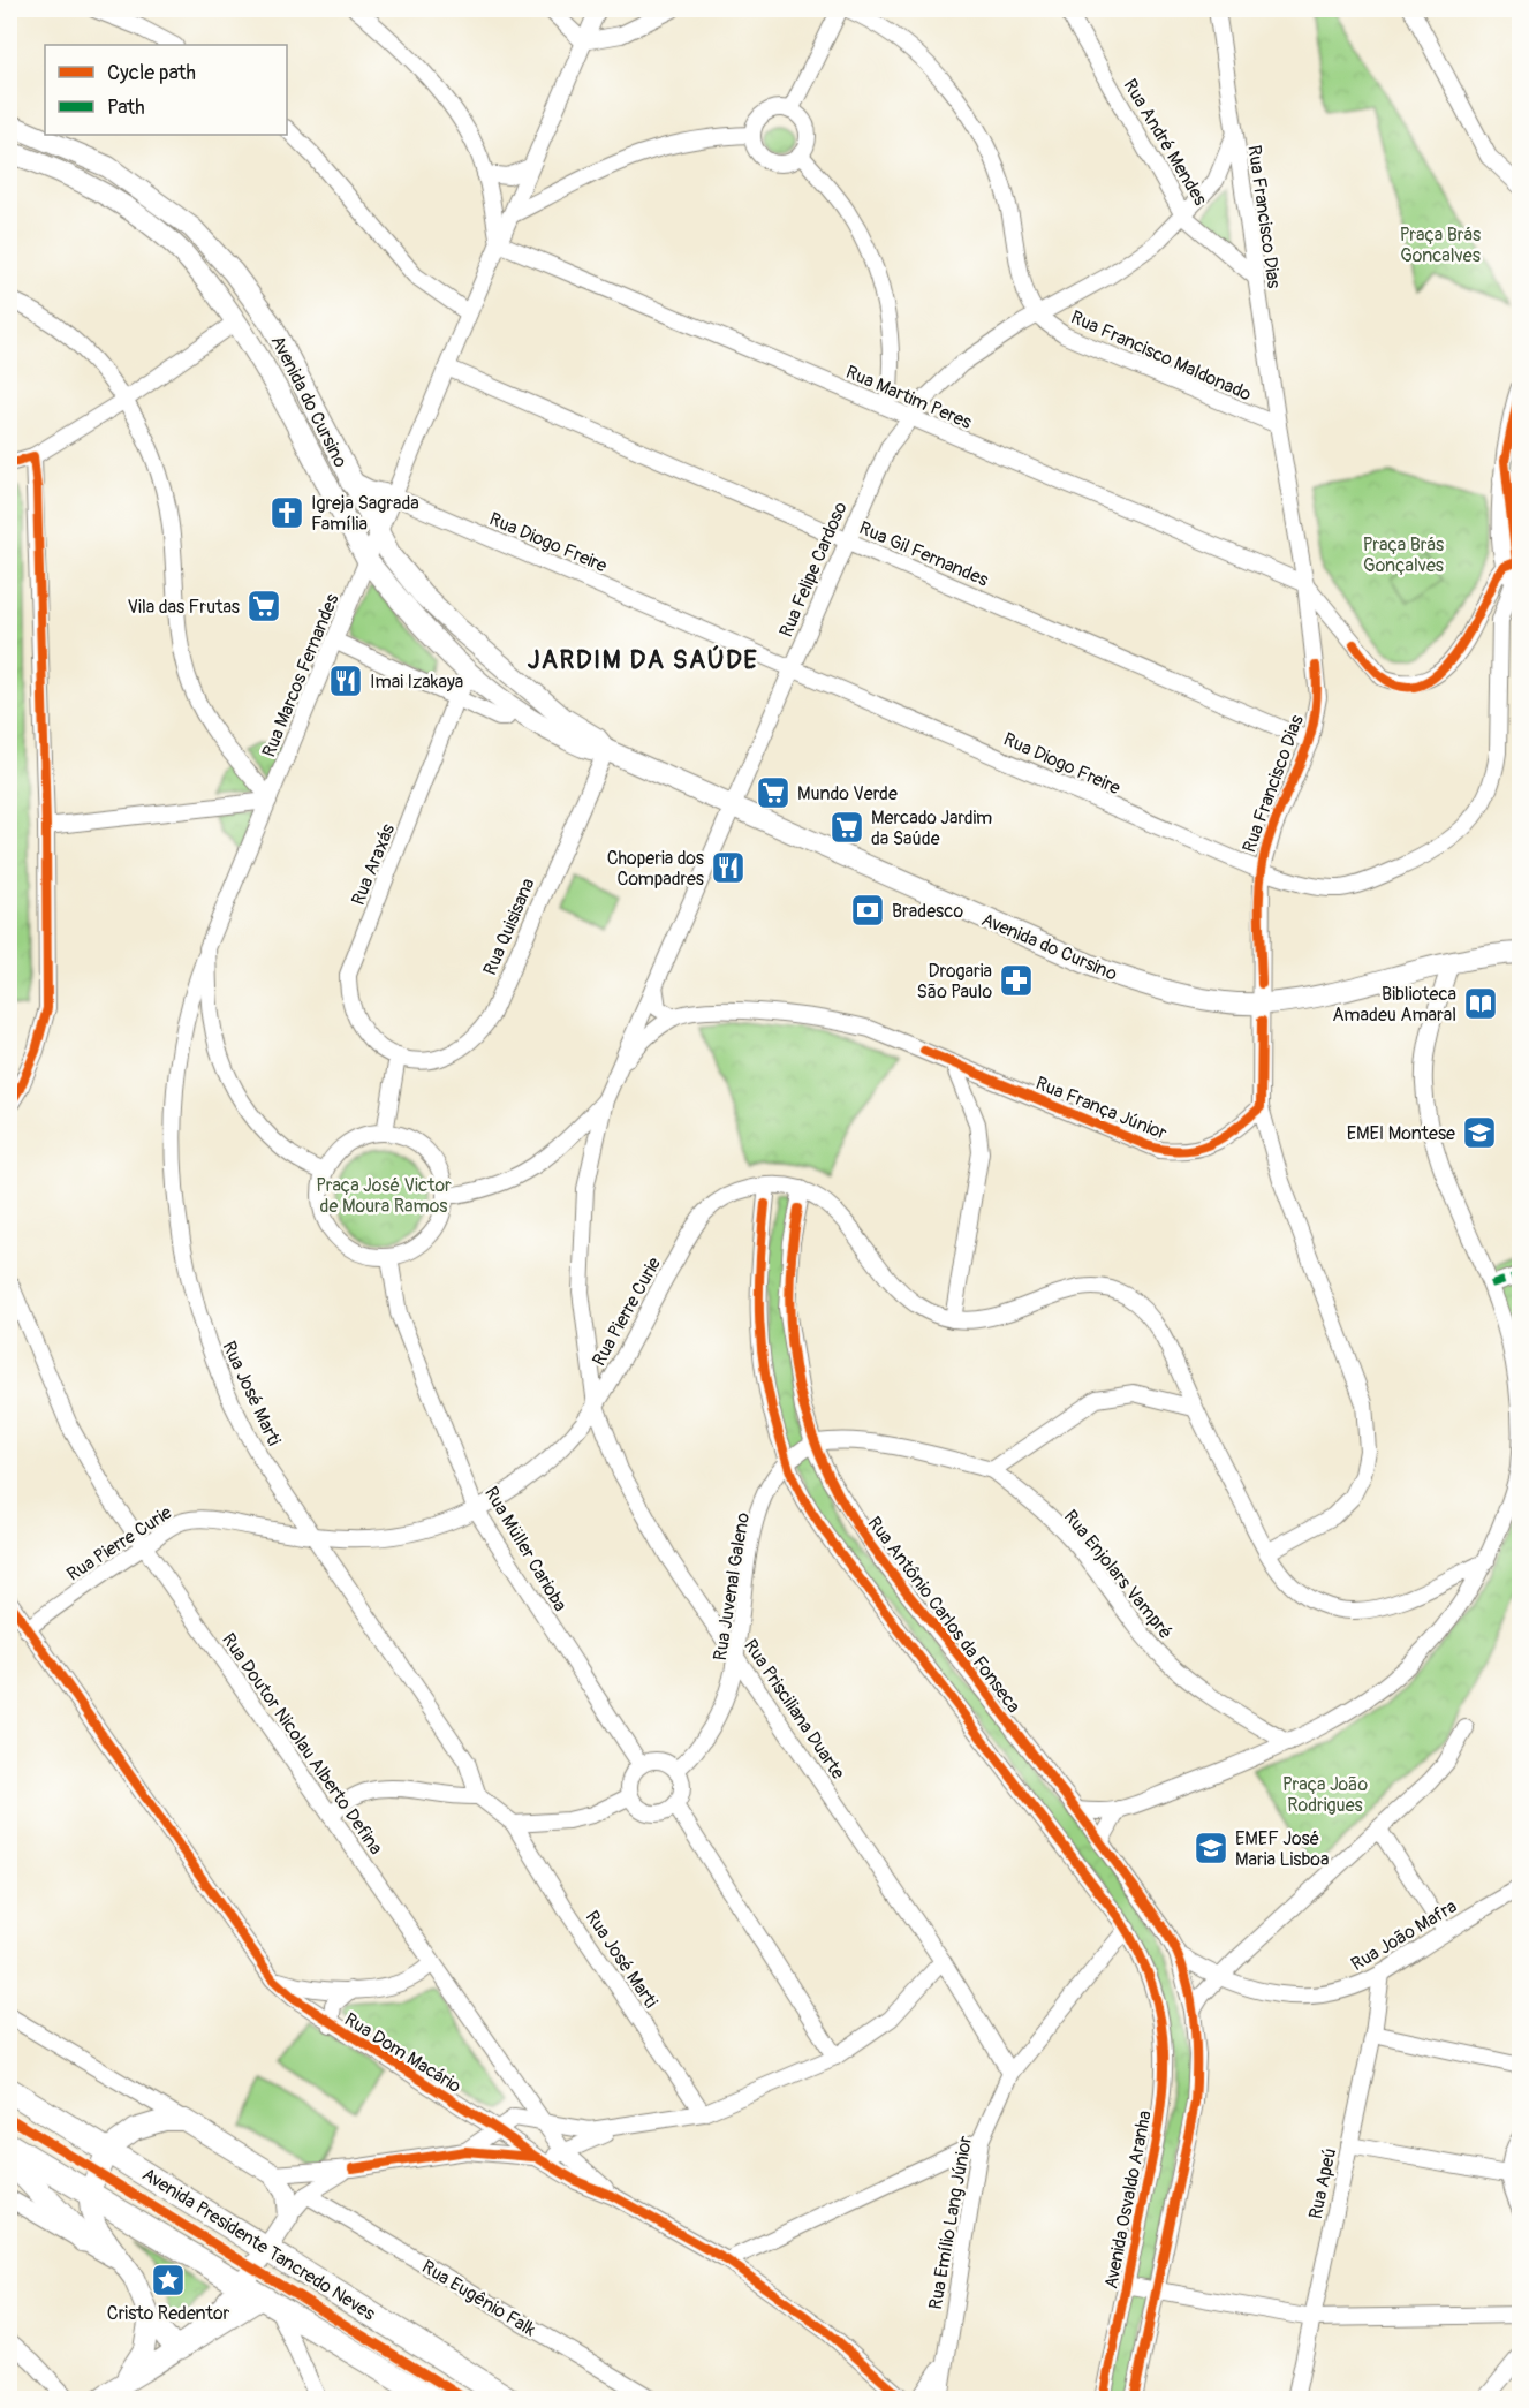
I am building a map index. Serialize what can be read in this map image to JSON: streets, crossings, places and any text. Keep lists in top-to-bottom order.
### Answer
{
  "streets": {
    "highway": ["Avenida Presidente Tancredo Neves"],
    "main road": ["Avenida do Cursino"],
    "street": [
      "Rua André Mendes",
      "Rua Francisco Dias",
      "Rua Francisco Maldonado",
      "Rua Martim Peres",
      "Rua Diogo Freire",
      "Rua Gil Fernandes",
      "Rua Felipe Cardoso",
      "Rua Marcos Fernandes",
      "Rua Araxás",
      "Rua Quisisana",
      "Rua França Júnior",
      "Rua Pierre Curie",
      "Rua José Marti",
      "Rua Müller Carioba",
      "Rua Enjolars Vampré",
      "Rua Juvenal Galeno",
      "Rua Antônio Carlos da Fonseca",
      "Rua Prisciliana Duarte",
      "Rua Doutor Nicolau Alberto Defina",
      "Rua João Mafra",
      "Rua Dom Macário",
      "Rua Apeú",
      "Avenida Osvaldo Aranha",
      "Rua Emílio Lang Júnior",
      "Rua Eugênio Falk"
    ]
  },
  "crossings": [
    ["Rua André Mendes", "Rua Francisco Dias"],
    ["Rua André Mendes", "Rua Felipe Cardoso"],
    ["Rua Francisco Dias", "Rua Francisco Maldonado"],
    ["Rua Francisco Dias", "Rua Martim Peres"],
    ["Rua Francisco Dias", "Avenida do Cursino"],
    ["Rua Francisco Dias", "Rua Diogo Freire"],
    ["Rua Francisco Dias", "Rua Gil Fernandes"],
    ["Rua Francisco Dias", "Rua Felipe Cardoso"],
    ["Rua Francisco Dias", "Rua França Júnior"],
    ["Rua Francisco Maldonado", "Rua Felipe Cardoso"],
    ["Rua Martim Peres", "Rua Felipe Cardoso"],
    ["Rua Martim Peres", "Rua Marcos Fernandes"],
    ["Avenida do Cursino", "Rua Felipe Cardoso"],
    ["Avenida do Cursino", "Rua Marcos Fernandes"],
    ["Avenida do Cursino", "Rua Araxás"],
    ["Avenida do Cursino", "Rua Quisisana"],
    ["Rua Diogo Freire", "Rua Felipe Cardoso"],
    ["Rua Diogo Freire", "Rua Marcos Fernandes"],
    ["Rua Gil Fernandes", "Rua Felipe Cardoso"],
    ["Rua Gil Fernandes", "Rua Marcos Fernandes"],
    ["Rua Felipe Cardoso", "Rua Marcos Fernandes"],
    ["Rua Felipe Cardoso", "Rua França Júnior"],
    ["Rua Felipe Cardoso", "Rua Müller Carioba"],
    ["Rua Felipe Cardoso", "Rua Prisciliana Duarte"],
    ["Rua Marcos Fernandes", "Rua José Marti"],
    ["Rua Marcos Fernandes", "Rua Müller Carioba"],
    ["Rua Araxás", "Rua Quisisana"],
    ["Rua Pierre Curie", "Rua José Marti"],
    ["Rua Pierre Curie", "Rua Müller Carioba"],
    ["Rua Pierre Curie", "Rua Antônio Carlos da Fonseca"],
    ["Rua Pierre Curie", "Rua Prisciliana Duarte"],
    ["Rua Pierre Curie", "Rua Doutor Nicolau Alberto Defina"],
    ["Rua Pierre Curie", "Rua Dom Macário"],
    ["Rua Müller Carioba", "Rua Juvenal Galeno"],
    ["Rua Juvenal Galeno", "Rua Antônio Carlos da Fonseca"],
    ["Rua Juvenal Galeno", "Rua Prisciliana Duarte"],
    ["Rua Antônio Carlos da Fonseca", "Rua João Mafra"],
    ["Rua Prisciliana Duarte", "Rua Emílio Lang Júnior"],
    ["Rua Doutor Nicolau Alberto Defina", "Rua Dom Macário"],
    ["Rua João Mafra", "Rua Apeú"],
    ["Avenida Osvaldo Aranha", "Rua Emílio Lang Júnior"]
  ],
  "districts": ["JARDIM DA SAÚDE"],
  "parks": [
    "Praça Brás Goncalves",
    "Praça Brás Gonçalves",
    "Praça José Victor de Moura Ramos",
    "Praça João Rodrigues"
  ],
  "places": {
    "church": ["Igreja Sagrada Família"],
    "supermarket": ["Vila das Frutas", "Mundo Verde", "Mercado Jardim da Saúde"],
    "restaurant": ["Imai Izakaya", "Choperia dos Compadres"],
    "bank": ["Bradesco"],
    "pharmacy": ["Drogaria São Paulo"],
    "library": ["Biblioteca Amadeu Amaral"],
    "school or university": ["EMEI Montese", "EMEF José Maria Lisboa"],
    "place": ["Cristo Redentor"]
  },
  "legend": ["Cycle path", "Path"]
}
